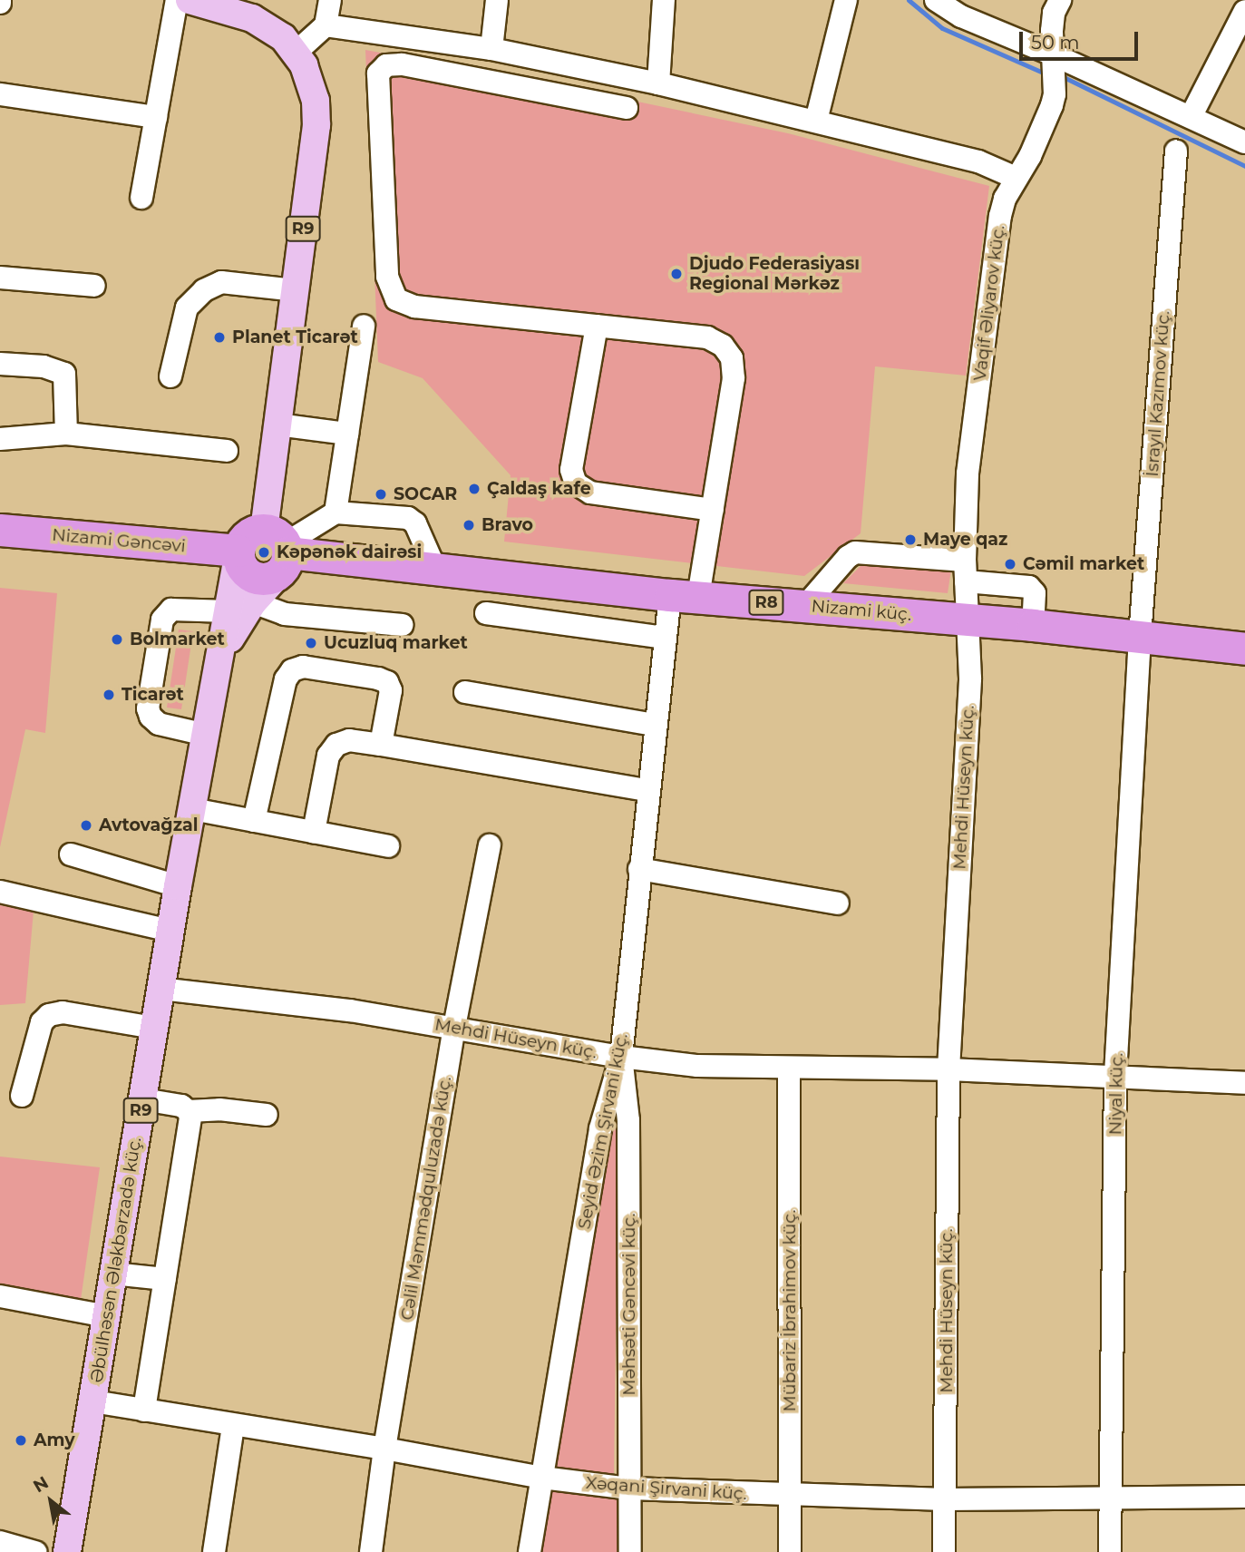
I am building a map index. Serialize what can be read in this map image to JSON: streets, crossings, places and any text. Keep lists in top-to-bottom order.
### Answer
{
  "streets": {
    "highway": ["Nizami Gəncəvi", "R8", "Nizami küç."],
    "main road": ["R9", "Əbülhəsən Ələkbərzadə küç."],
    "street": [
      "Vaqif Əliyarov küç.",
      "İsrayıl Kazımov küç.",
      "Mehdi Hüseyn küç.",
      "Niyal küç.",
      "Seyid Əzim Şirvani küç.",
      "Cəlil Məmmədquluzadə küç.",
      "Məhsəti Gəncəvi küç.",
      "Mübariz İbrahimov küç.",
      "Xəqani Şirvani küç."
    ]
  },
  "crossings": [
    ["R9", "Nizami küç."],
    ["R9", "Əbülhəsən Ələkbərzadə küç."],
    ["Vaqif Əliyarov küç.", "Nizami küç."],
    ["Vaqif Əliyarov küç.", "Mehdi Hüseyn küç."],
    ["İsrayıl Kazımov küç.", "Nizami küç."],
    ["İsrayıl Kazımov küç.", "Niyal küç."],
    ["Nizami Gəncəvi", "Nizami küç."],
    ["Nizami küç.", "Mehdi Hüseyn küç."],
    ["Nizami küç.", "Niyal küç."],
    ["Nizami küç.", "Seyid Əzim Şirvani küç."],
    ["Nizami küç.", "Əbülhəsən Ələkbərzadə küç."],
    ["Mehdi Hüseyn küç.", "Niyal küç."],
    ["Mehdi Hüseyn küç.", "Seyid Əzim Şirvani küç."],
    ["Mehdi Hüseyn küç.", "Cəlil Məmmədquluzadə küç."],
    ["Mehdi Hüseyn küç.", "Əbülhəsən Ələkbərzadə küç."],
    ["Mehdi Hüseyn küç.", "Məhsəti Gəncəvi küç."],
    ["Mehdi Hüseyn küç.", "Mübariz İbrahimov küç."],
    ["Mehdi Hüseyn küç.", "Xəqani Şirvani küç."],
    ["Niyal küç.", "Xəqani Şirvani küç."],
    ["Seyid Əzim Şirvani küç.", "Məhsəti Gəncəvi küç."],
    ["Seyid Əzim Şirvani küç.", "Xəqani Şirvani küç."],
    ["Cəlil Məmmədquluzadə küç.", "Xəqani Şirvani küç."],
    ["Əbülhəsən Ələkbərzadə küç.", "Xəqani Şirvani küç."],
    ["Məhsəti Gəncəvi küç.", "Xəqani Şirvani küç."],
    ["Mübariz İbrahimov küç.", "Xəqani Şirvani küç."]
  ],
  "places": [
    "Djudo Federasiyası Regional Mərkəz",
    "Planet Ticarət",
    "Çaldaş kafe",
    "SOCAR",
    "Bravo",
    "Maye qaz",
    "Kəpənək dairəsi",
    "Cəmil market",
    "Bolmarket",
    "Ucuzluq market",
    "Ticarət",
    "Avtovağzal",
    "Amy"
  ],
  "scale_bar": "50 m",
  "north": "top left"
}
